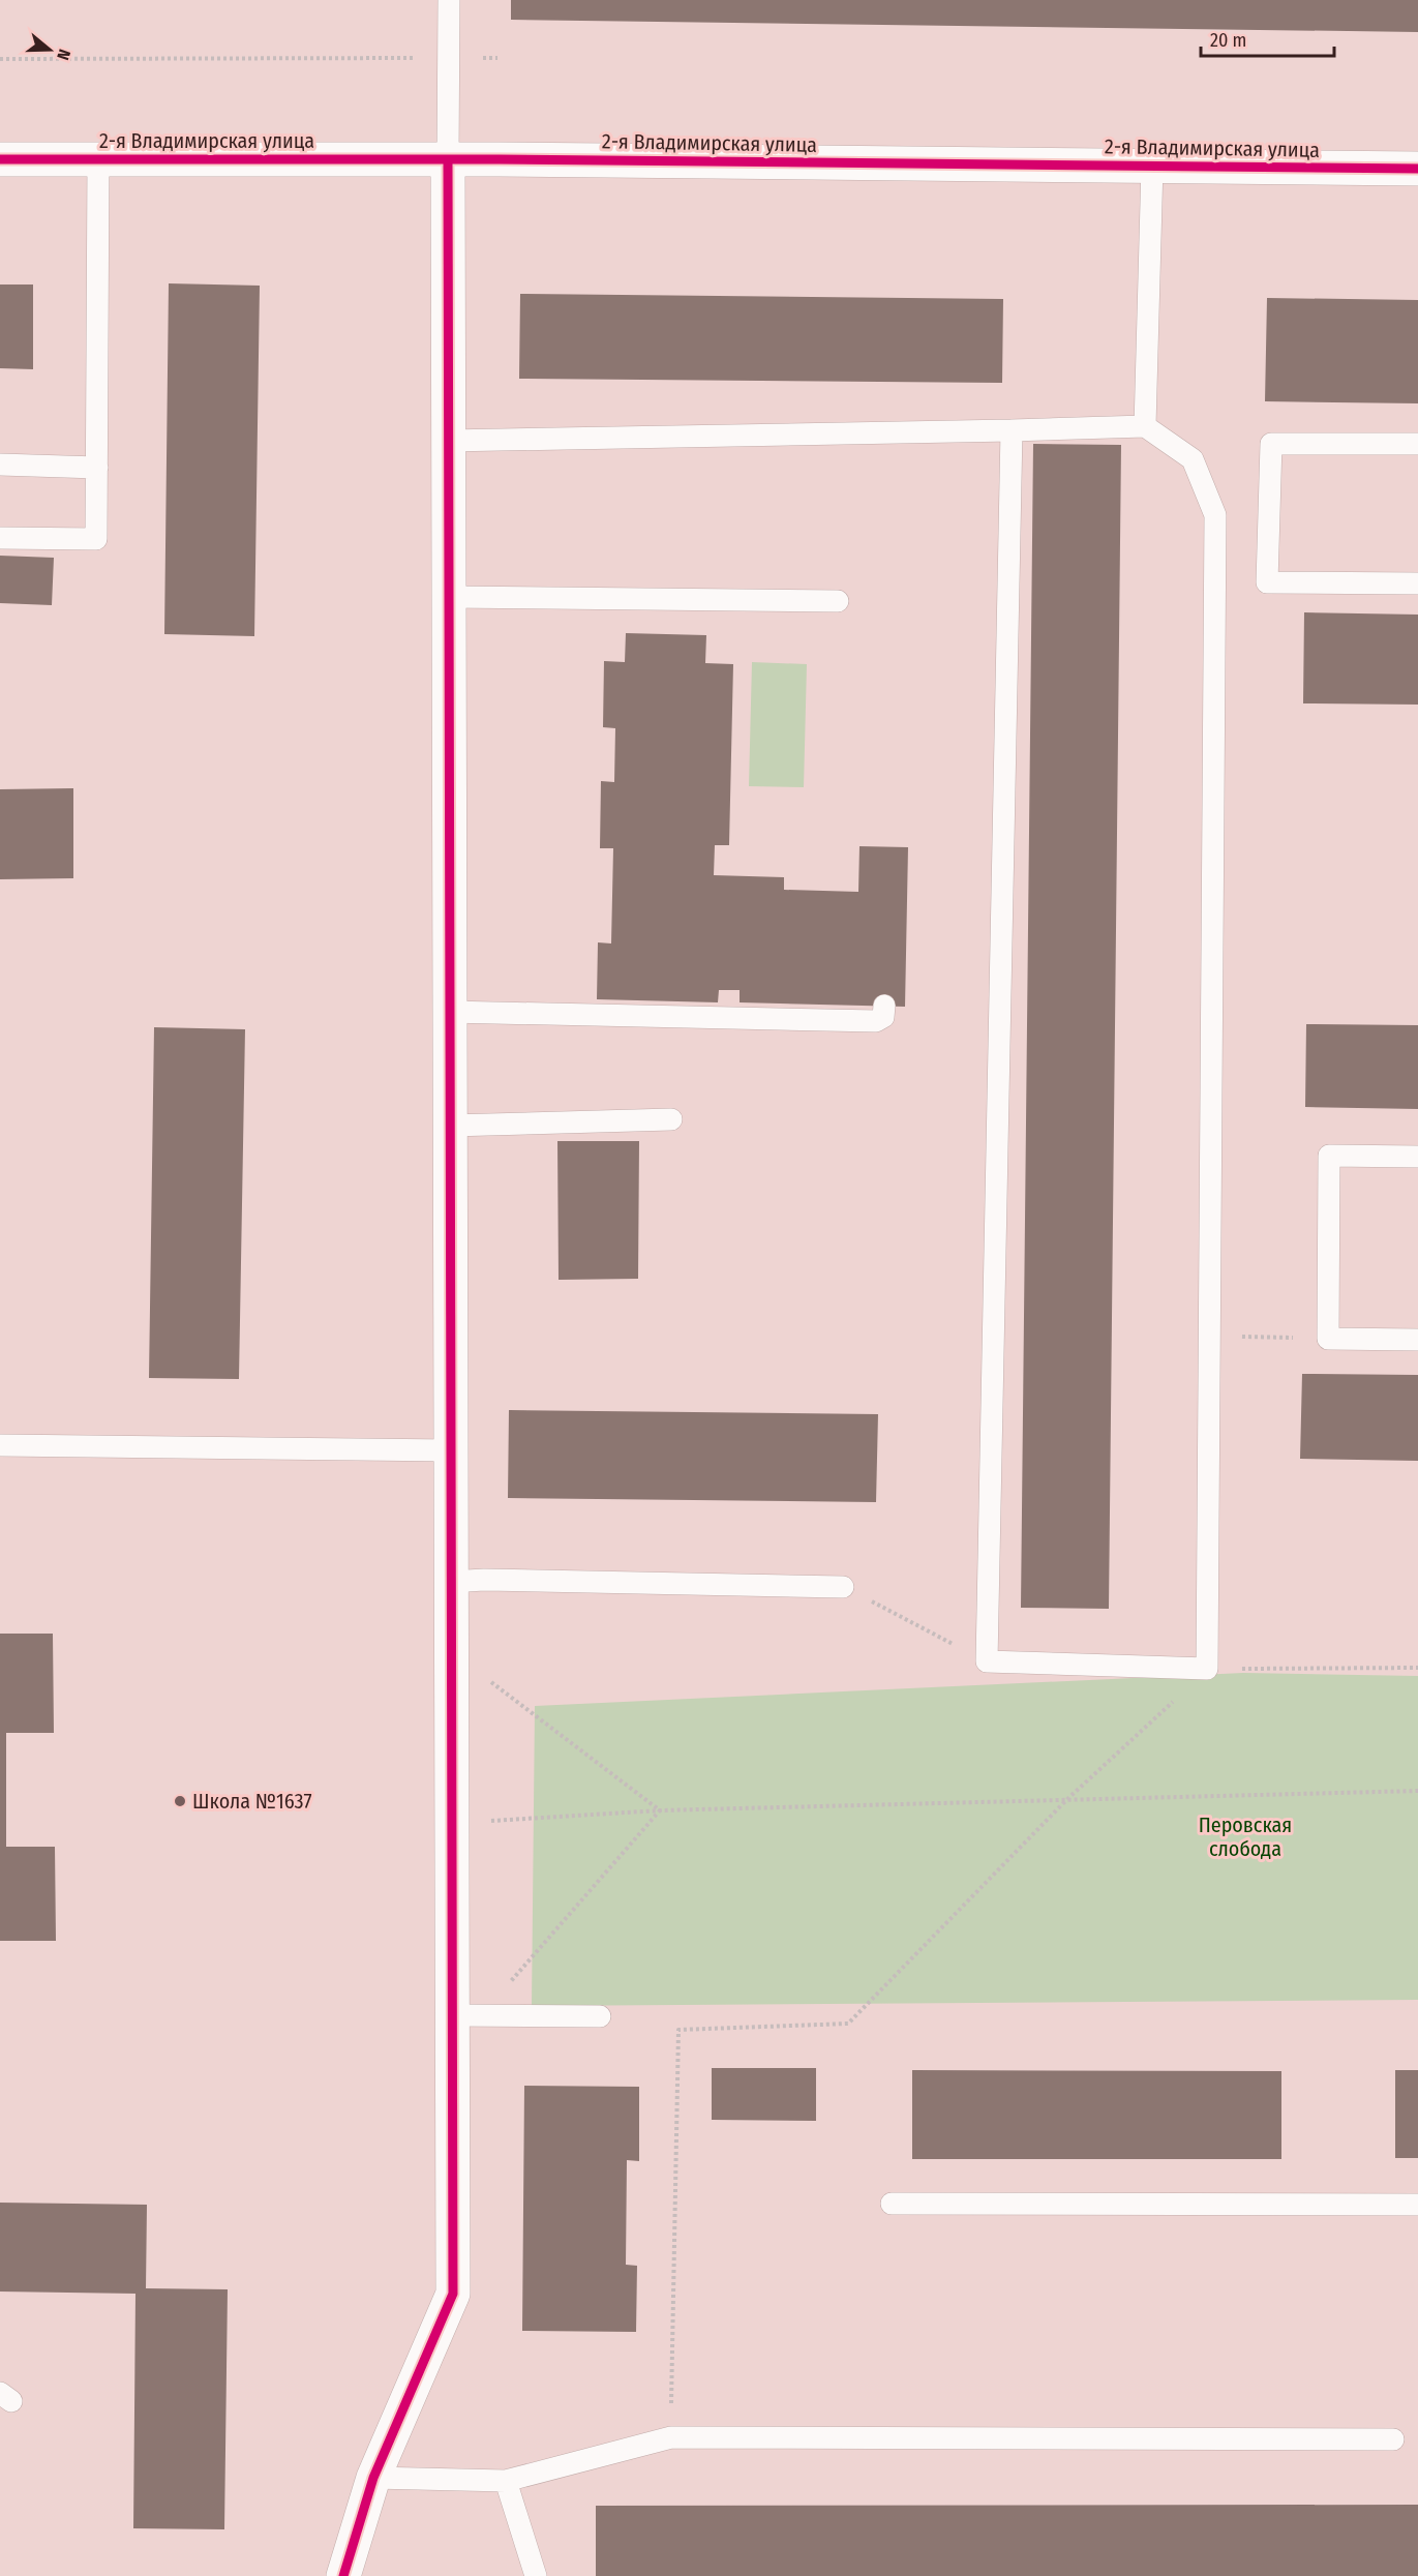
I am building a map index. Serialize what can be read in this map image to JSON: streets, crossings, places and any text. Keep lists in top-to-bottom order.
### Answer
{
  "streets": {
    "street": ["2-я Владимирская улица"]
  },
  "parks": ["Перовская слобода"],
  "places": ["Школа №1637"],
  "scale_bar": "20 m",
  "north": "right"
}
